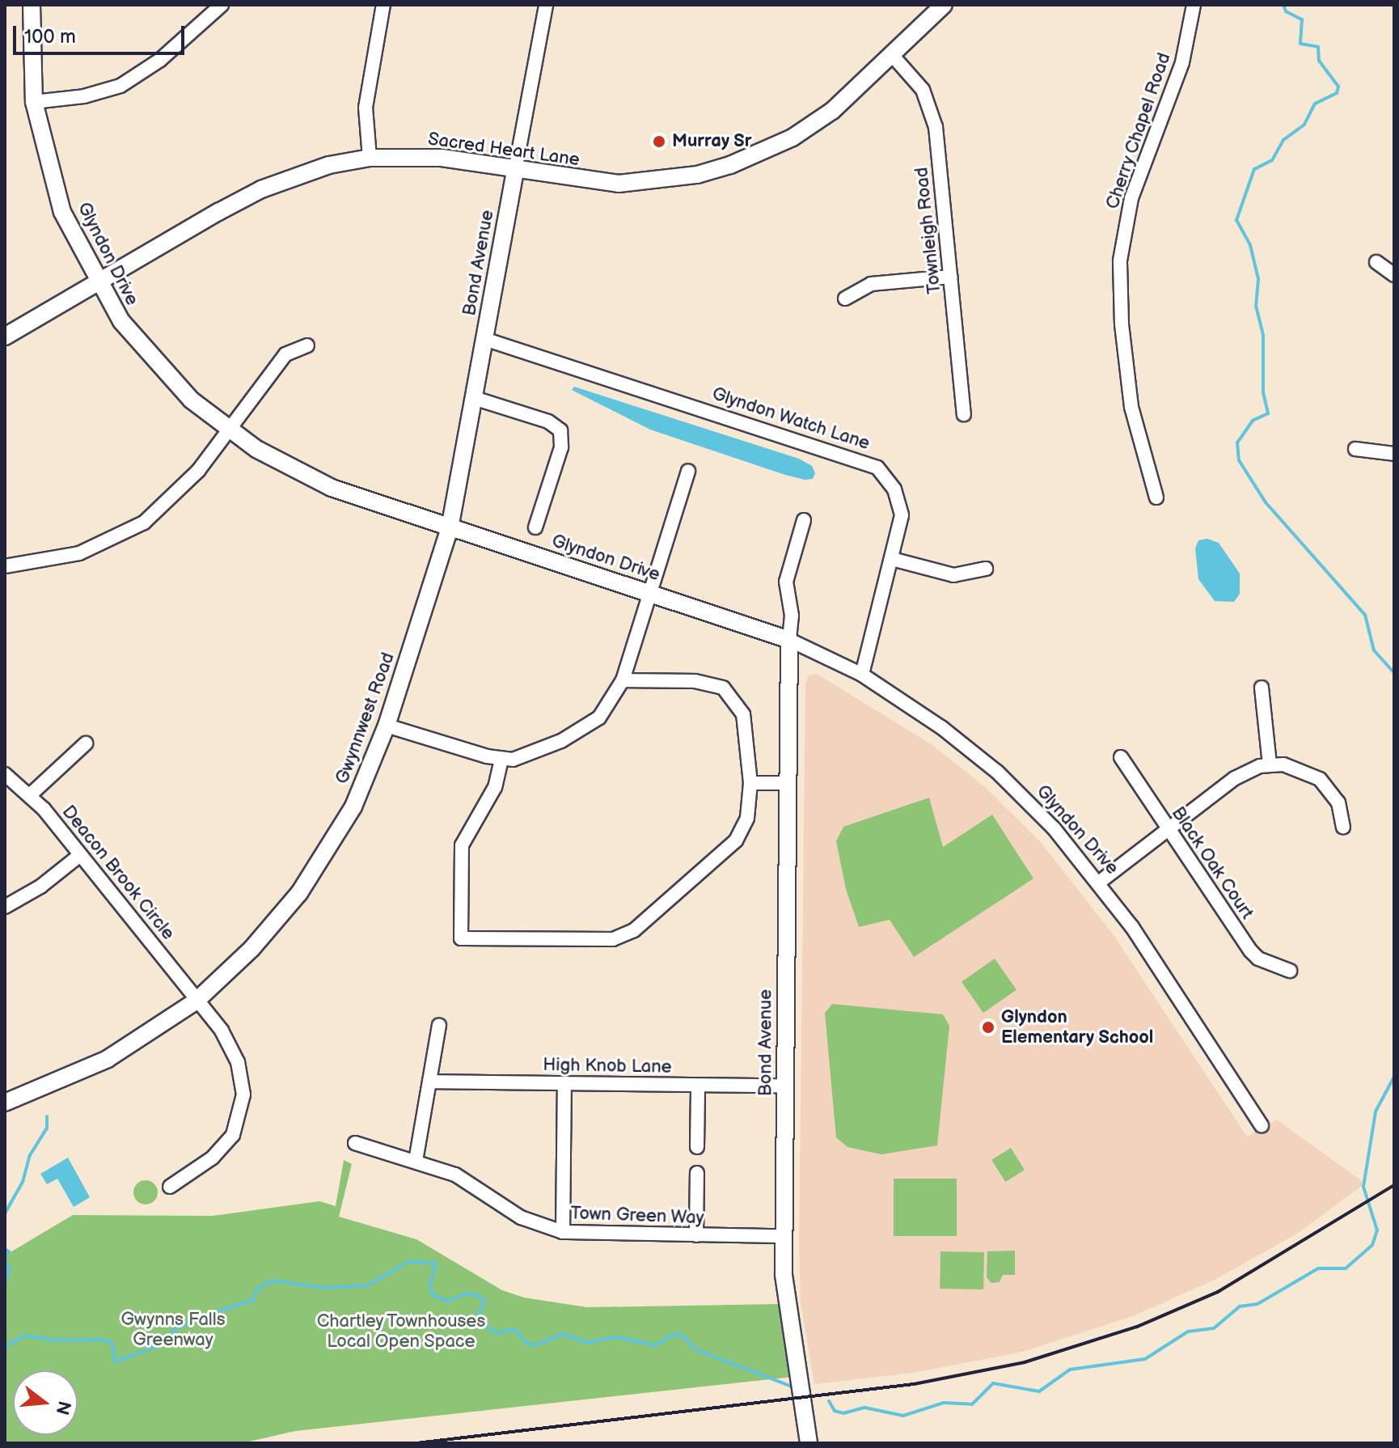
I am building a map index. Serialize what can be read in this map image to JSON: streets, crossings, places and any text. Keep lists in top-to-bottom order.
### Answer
{
  "streets": {
    "street": [
      "Cherry Chapel Road",
      "Sacred Heart Lane",
      "Townleigh Road",
      "Glyndon Drive",
      "Bond Avenue",
      "Glyndon Watch Lane",
      "Gwynnwest Road",
      "Black Oak Court",
      "Deacon Brook Circle",
      "High Knob Lane",
      "Town Green Way"
    ]
  },
  "crossings": [
    ["Sacred Heart Lane", "Townleigh Road"],
    ["Sacred Heart Lane", "Glyndon Drive"],
    ["Sacred Heart Lane", "Bond Avenue"],
    ["Glyndon Drive", "Bond Avenue"],
    ["Glyndon Drive", "Glyndon Watch Lane"],
    ["Glyndon Drive", "Gwynnwest Road"],
    ["Bond Avenue", "Glyndon Watch Lane"],
    ["Bond Avenue", "Gwynnwest Road"],
    ["Bond Avenue", "High Knob Lane"],
    ["Bond Avenue", "Town Green Way"],
    ["Gwynnwest Road", "Deacon Brook Circle"]
  ],
  "parks": ["Gwynns Falls Greenway", "Chartley Townhouses Local Open Space"],
  "places": ["Murray Sr", "Glyndon Elementary School"],
  "scale_bar": "100 m",
  "north": "right"
}
